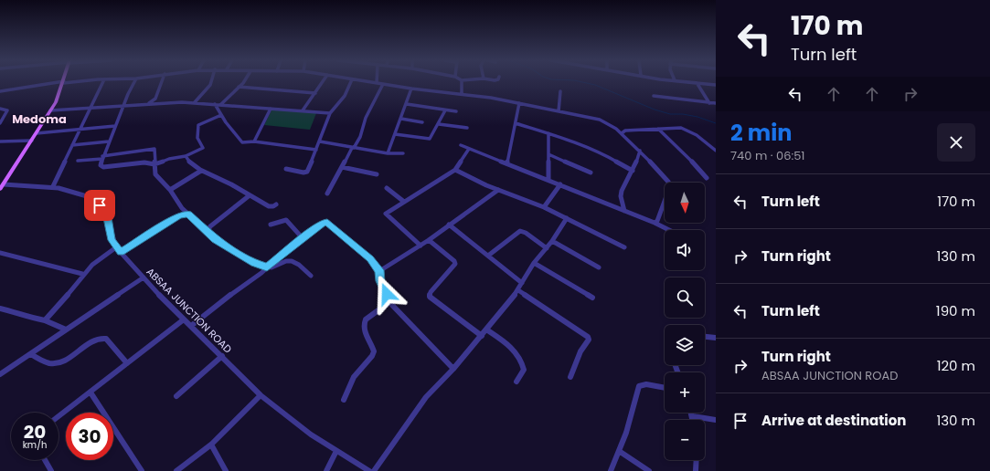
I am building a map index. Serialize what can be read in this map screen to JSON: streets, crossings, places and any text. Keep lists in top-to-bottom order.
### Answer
{
  "streets": {
    "street": ["ABSAA JUNCTION ROAD"]
  },
  "districts": ["Medoma"],
  "north": "bottom",
  "page": {
    "turn": ["170 m", "Turn left"],
    "heading": ["2 min", "740 m · 06:51"],
    "list": [
      {
        "name": "Turn left",
        "value": "170 m"
      },
      {
        "name": "Turn right",
        "value": "130 m"
      },
      {
        "name": "Turn left",
        "value": "190 m"
      },
      {
        "name": "Turn right",
        "note": "ABSAA JUNCTION ROAD",
        "value": "120 m"
      },
      {
        "name": "Arrive at destination",
        "value": "130 m"
      }
    ],
    "map_buttons": ["+", "−"],
    "speed": "20 km/h",
    "limit": "30"
  }
}
